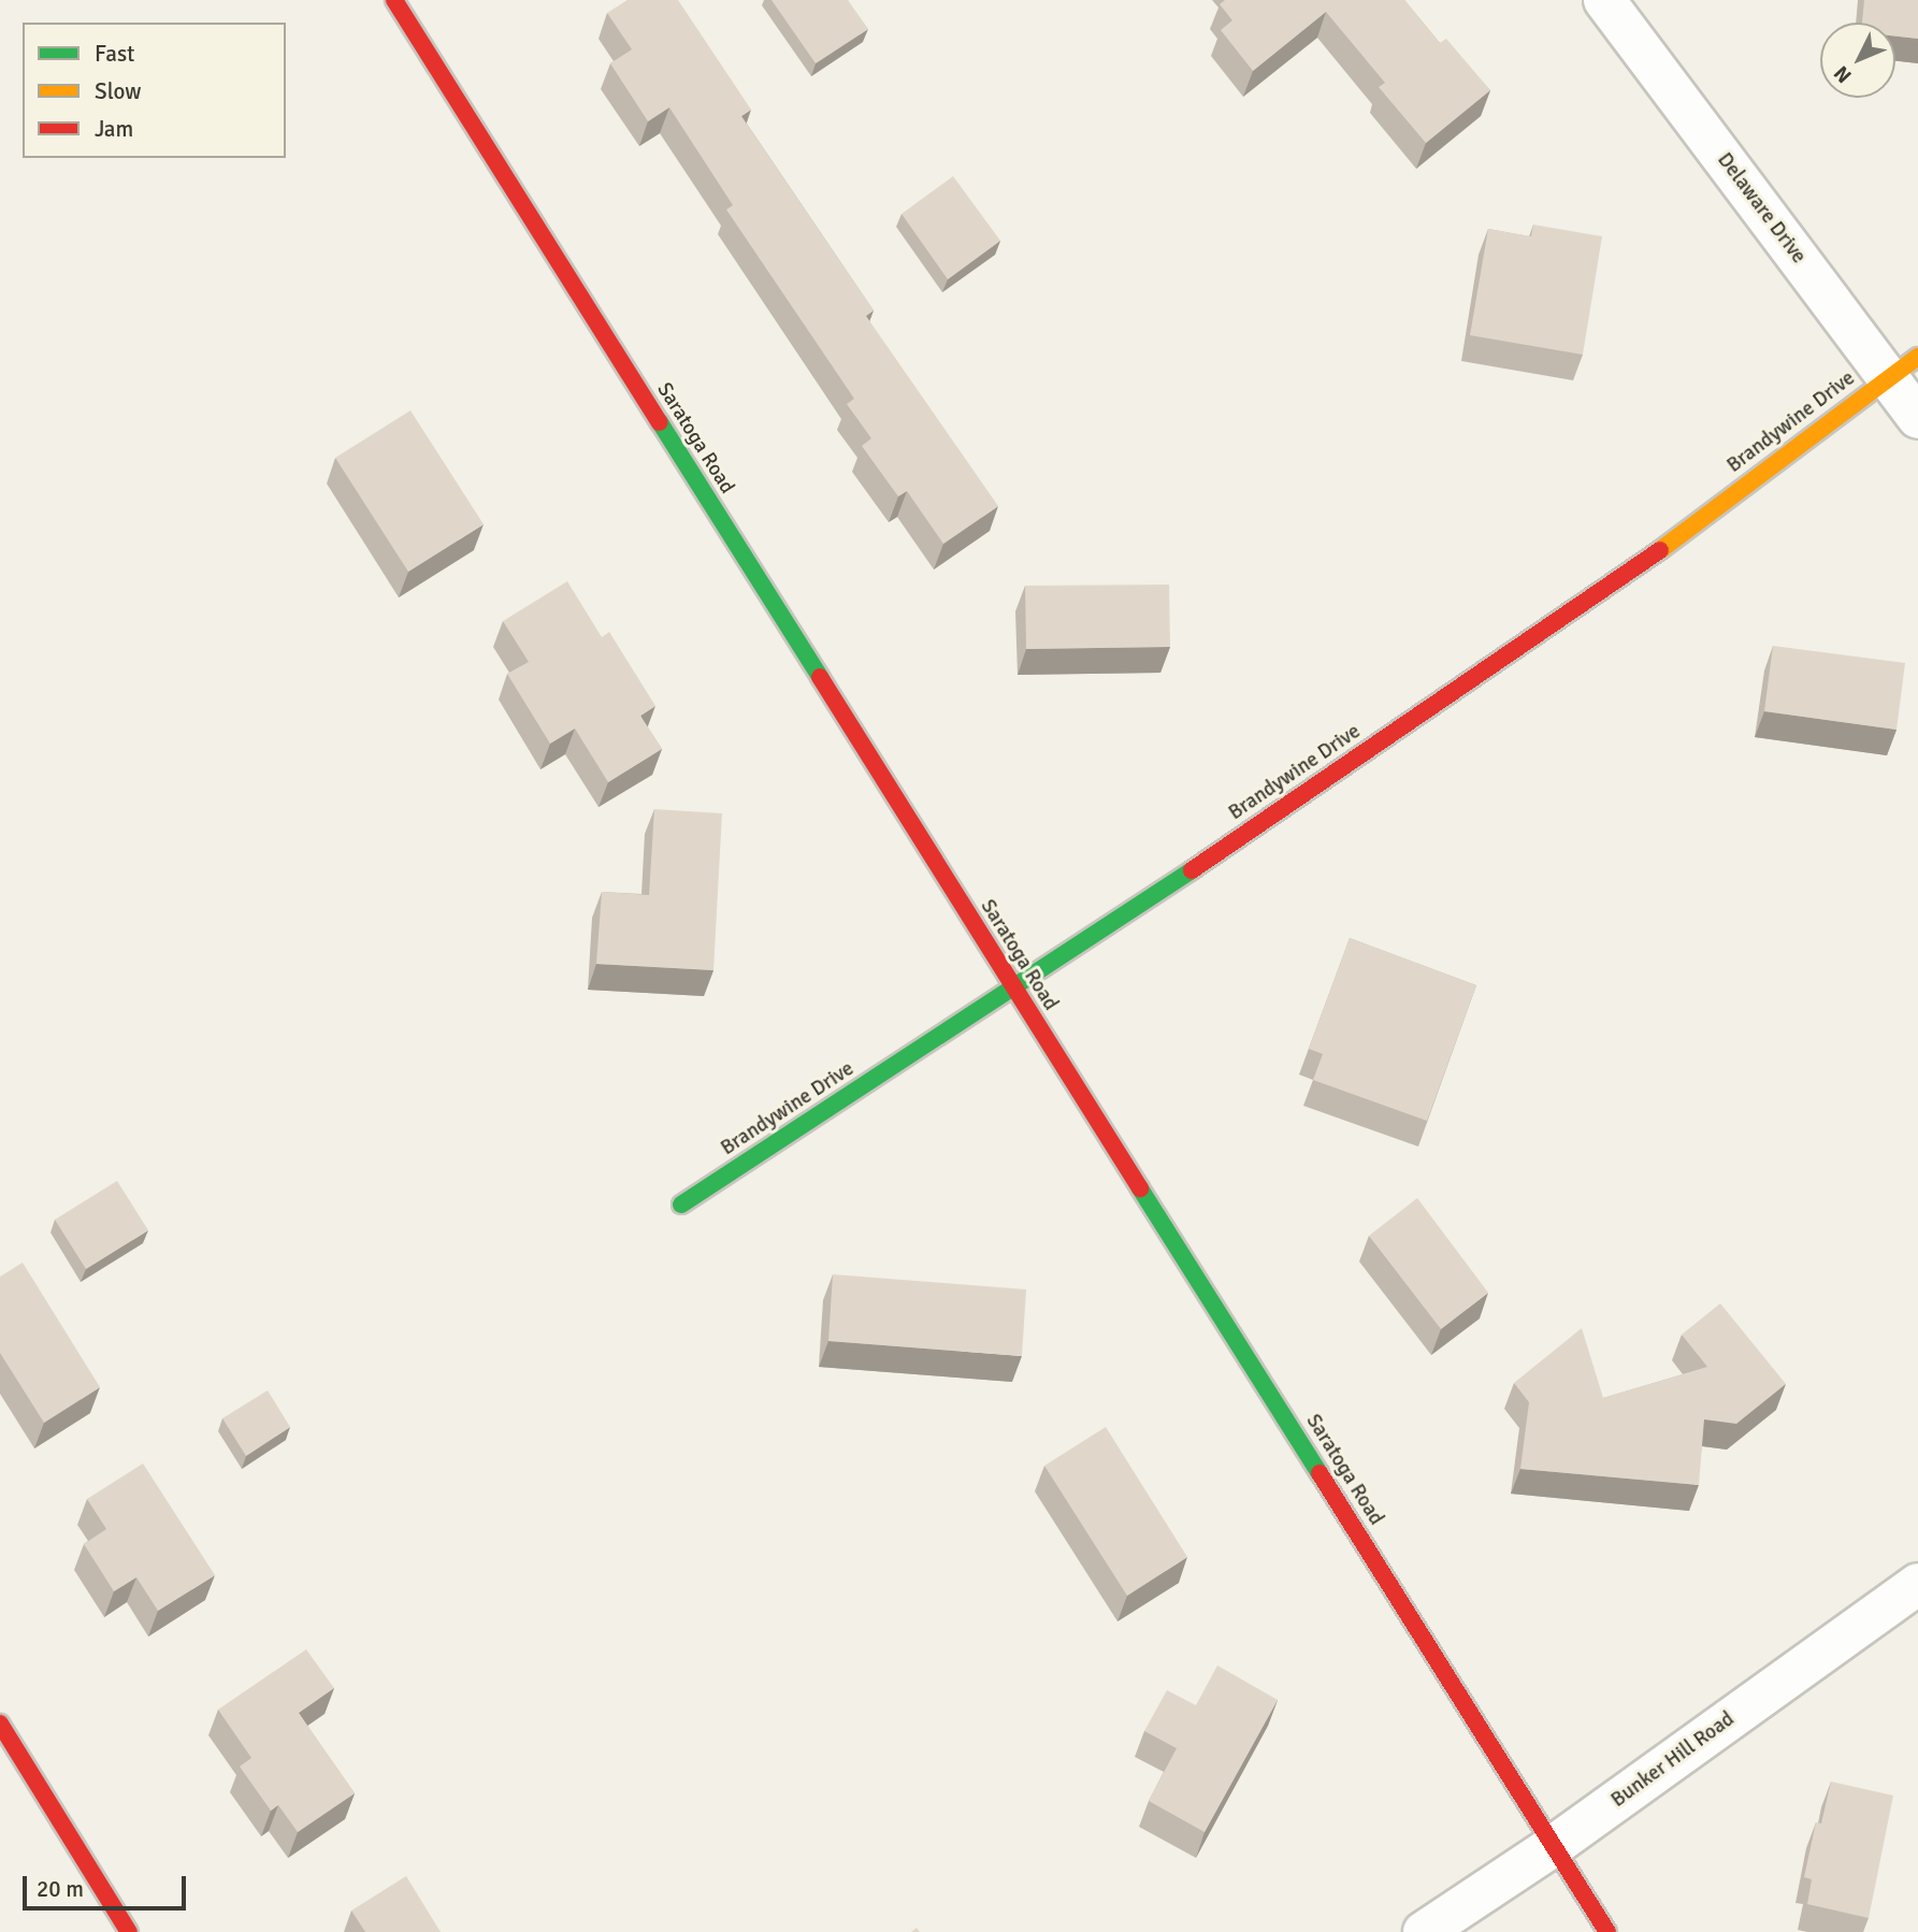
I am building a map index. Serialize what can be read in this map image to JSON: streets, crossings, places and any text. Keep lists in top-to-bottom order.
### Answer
{
  "streets": {
    "street": [
      "Delaware Drive",
      "Brandywine Drive",
      "Saratoga Road",
      "Bunker Hill Road"
    ]
  },
  "crossings": [
    ["Delaware Drive", "Brandywine Drive"],
    ["Brandywine Drive", "Saratoga Road"],
    ["Saratoga Road", "Bunker Hill Road"]
  ],
  "legend": ["Fast", "Slow", "Jam"],
  "scale_bar": "20 m",
  "north": "bottom left"
}
